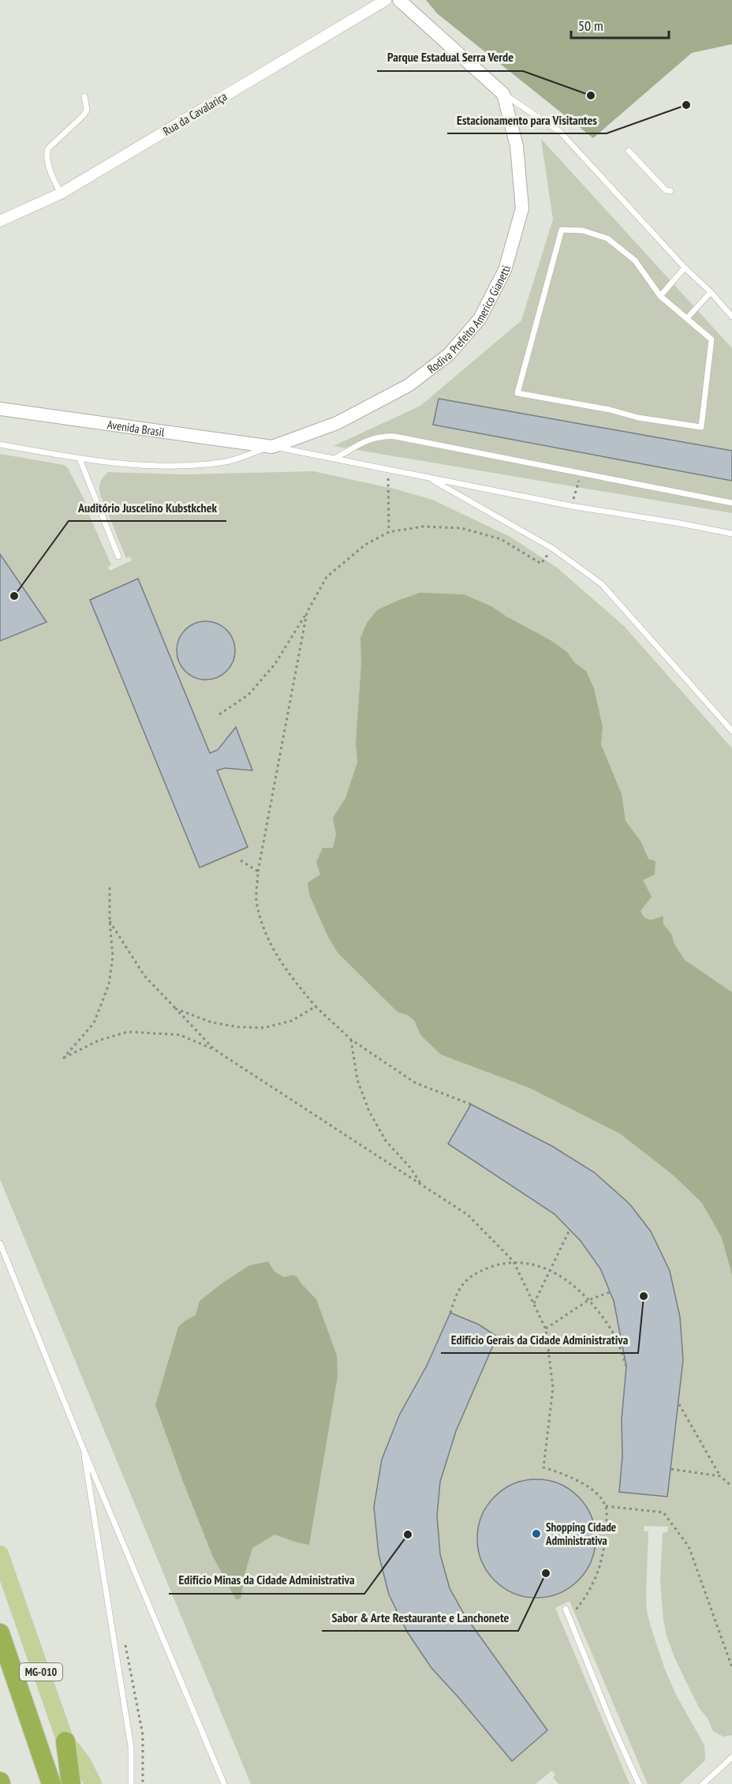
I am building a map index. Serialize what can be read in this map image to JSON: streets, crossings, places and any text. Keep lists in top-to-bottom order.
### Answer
{
  "streets": {
    "highway": ["MG-010"],
    "street": ["Rua da Cavalariça", "Rodiva Prefeito Americo Gianetti", "Avenida Brasil"]
  },
  "crossings": [
    ["Rodiva Prefeito Americo Gianetti", "Avenida Brasil"]
  ],
  "places": [
    "Parque Estadual Serra Verde",
    "Estacionamento para Visitantes",
    "Auditório Juscelino Kubstkchek",
    "Edifício Gerais da Cidade Administrativa",
    "Shopping Cidade Administrativa",
    "Edifício Minas da Cidade Administrativa",
    "Sabor & Arte Restaurante e Lanchonete"
  ],
  "scale_bar": "50 m"
}
